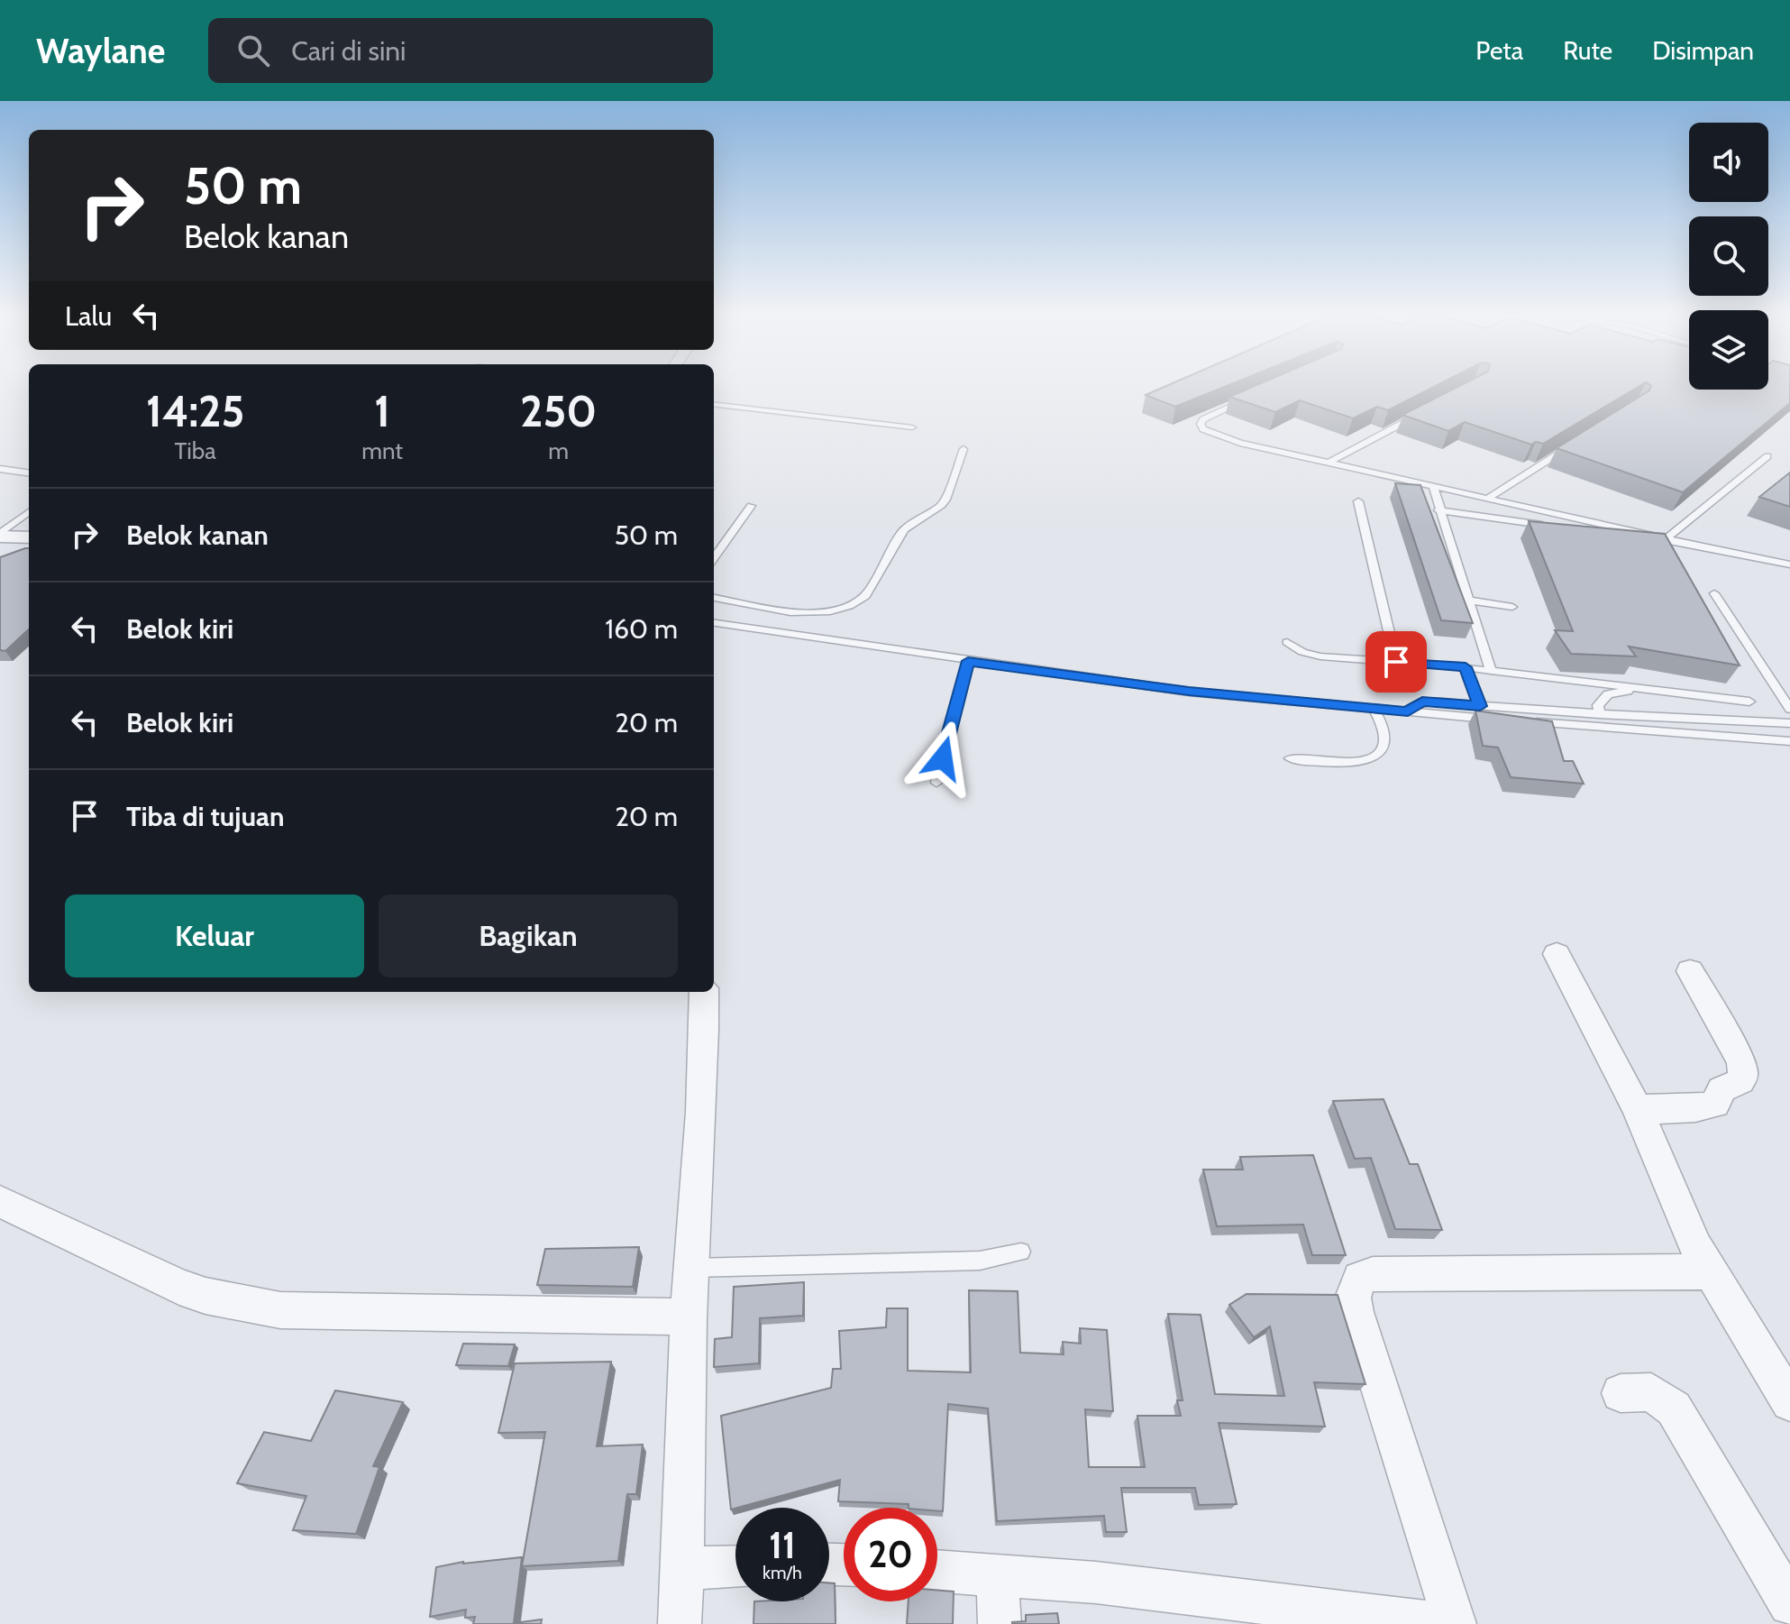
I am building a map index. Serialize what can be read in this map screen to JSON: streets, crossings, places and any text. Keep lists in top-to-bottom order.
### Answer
{
  "page": {
    "header": "Waylane",
    "search": "Cari di sini",
    "nav": ["Peta", "Rute", "Disimpan"],
    "turn": ["50 m", "Belok kanan"],
    "then": "Lalu",
    "eta": [
      "14:25",
      "Tiba",
      "1",
      "mnt",
      "250",
      "m"
    ],
    "list": [
      {
        "name": "Belok kanan",
        "value": "50 m"
      },
      {
        "name": "Belok kiri",
        "value": "160 m"
      },
      {
        "name": "Belok kiri",
        "value": "20 m"
      },
      {
        "name": "Tiba di tujuan",
        "value": "20 m"
      }
    ],
    "buttons": ["Keluar", "Bagikan"],
    "speed": "11 km/h",
    "limit": "20"
  }
}
